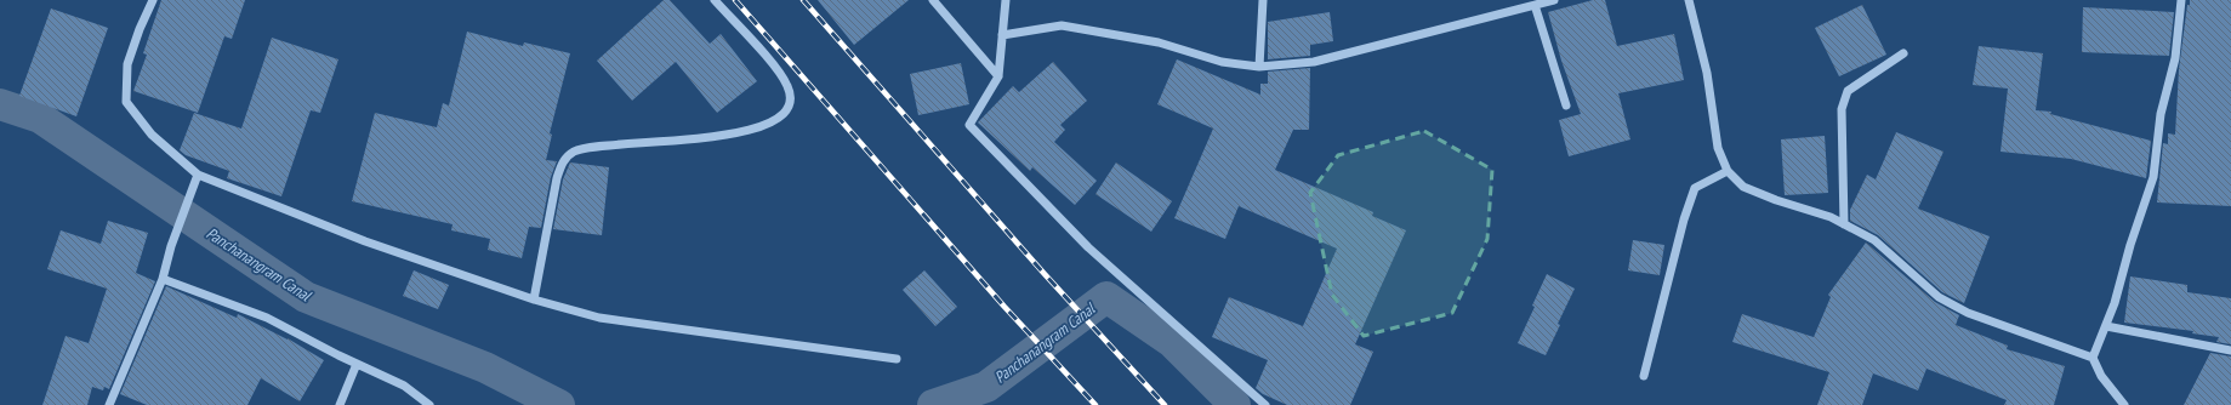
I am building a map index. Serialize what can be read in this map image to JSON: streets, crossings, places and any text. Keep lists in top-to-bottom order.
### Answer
{
  "water": ["Panchanangram Canal"]
}
